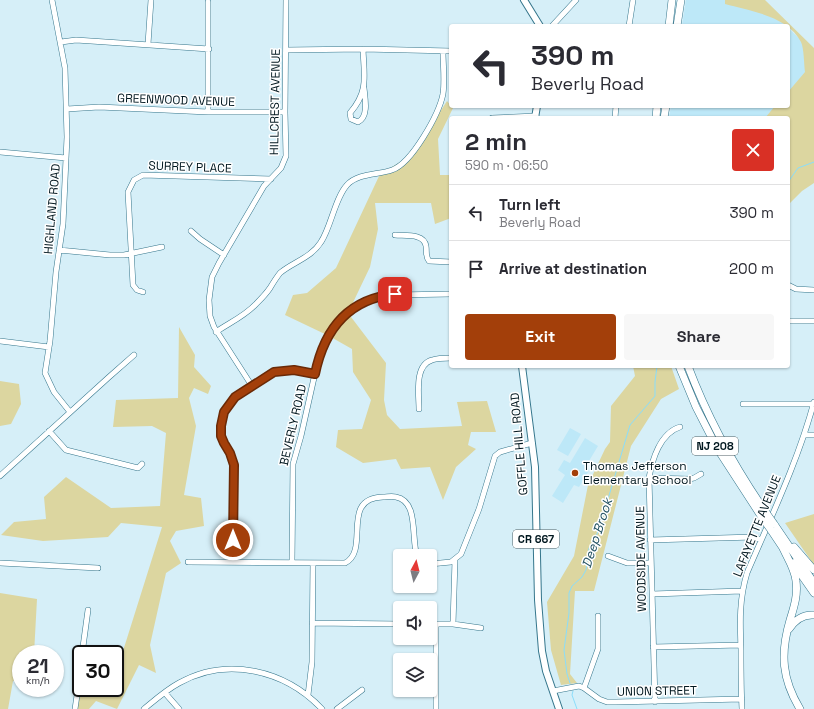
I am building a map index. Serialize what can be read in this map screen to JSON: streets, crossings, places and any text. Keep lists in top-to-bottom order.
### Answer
{
  "streets": {
    "highway": ["NJ 208"],
    "main road": ["GOFFLE HILL ROAD", "CR 667"],
    "street": [
      "GREENWOOD AVENUE",
      "HILLCREST AVENUE",
      "SURREY PLACE",
      "HIGHLAND ROAD",
      "BEVERLY ROAD",
      "LAFAYETTE AVENUE",
      "WOODSIDE AVENUE",
      "UNION STREET"
    ]
  },
  "crossings": [
    ["GREENWOOD AVENUE", "HILLCREST AVENUE"],
    ["GREENWOOD AVENUE", "HIGHLAND ROAD"],
    ["HILLCREST AVENUE", "SURREY PLACE"],
    ["LAFAYETTE AVENUE", "UNION STREET"],
    ["WOODSIDE AVENUE", "UNION STREET"]
  ],
  "water": ["Deep Brook"],
  "places": ["Thomas Jefferson Elementary School"],
  "north": "top",
  "page": {
    "turn": ["390 m", "Beverly Road"],
    "heading": ["2 min", "590 m · 06:50"],
    "list": [
      {
        "name": "Turn left",
        "note": "Beverly Road",
        "value": "390 m"
      },
      {
        "name": "Arrive at destination",
        "value": "200 m"
      }
    ],
    "buttons": ["Exit", "Share"],
    "speed": "21 km/h",
    "limit": "30"
  }
}
